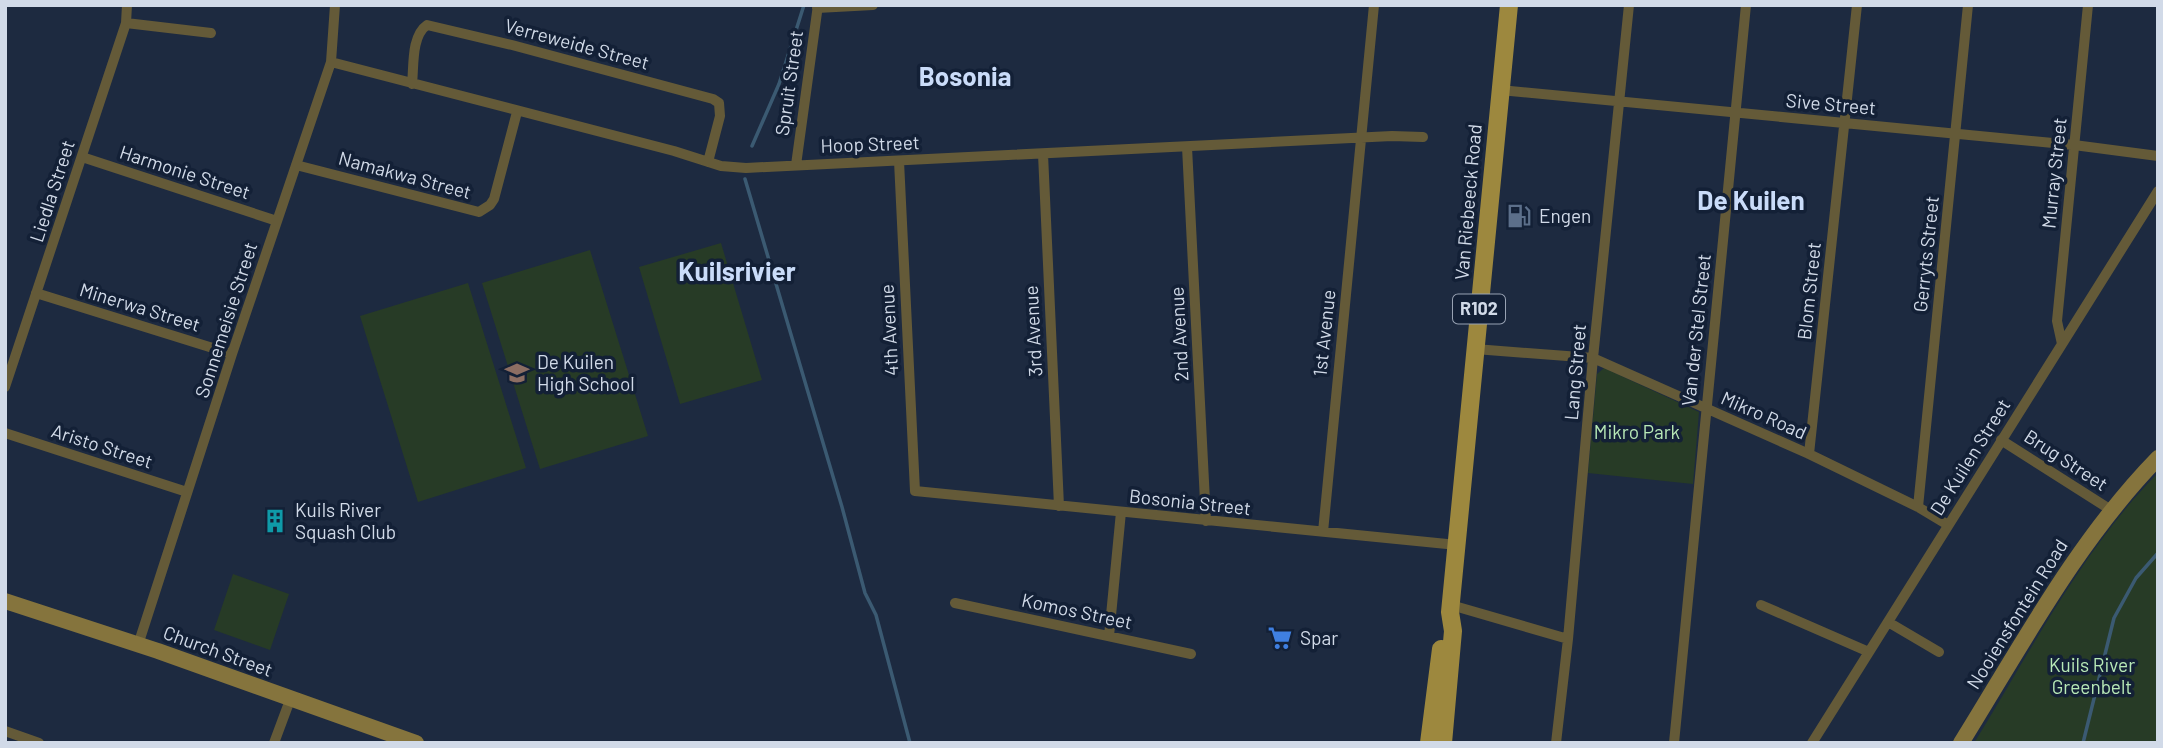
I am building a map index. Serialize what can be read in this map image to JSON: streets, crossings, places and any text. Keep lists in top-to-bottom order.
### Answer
{
  "streets": {
    "main road": ["Van Riebeeck Road", "R102"],
    "street": [
      "Verreweide Street",
      "Spruit Street",
      "Sive Street",
      "Hoop Street",
      "Harmonie Street",
      "Murray Street",
      "Namakwa Street",
      "Liedla Street",
      "Gerryts Street",
      "Blom Street",
      "Minerwa Street",
      "Sonnemeisie Street",
      "4th Avenue",
      "Van der Stel Street",
      "3rd Avenue",
      "1st Avenue",
      "2nd Avenue",
      "Lang Street",
      "Mikro Road",
      "Aristo Street",
      "De Kuilen Street",
      "Brug Street",
      "Bosonia Street",
      "Komos Street",
      "Nooiensfontein Road",
      "Church Street"
    ]
  },
  "crossings": [
    ["Verreweide Street", "Hoop Street"],
    ["Spruit Street", "Hoop Street"],
    ["Sive Street", "Murray Street"],
    ["Sive Street", "Van Riebeeck Road"],
    ["Sive Street", "Gerryts Street"],
    ["Sive Street", "Blom Street"],
    ["Sive Street", "Van der Stel Street"],
    ["Sive Street", "Lang Street"],
    ["Hoop Street", "Namakwa Street"],
    ["Hoop Street", "Sonnemeisie Street"],
    ["Hoop Street", "4th Avenue"],
    ["Hoop Street", "3rd Avenue"],
    ["Hoop Street", "1st Avenue"],
    ["Hoop Street", "2nd Avenue"],
    ["Harmonie Street", "Liedla Street"],
    ["Harmonie Street", "Sonnemeisie Street"],
    ["Murray Street", "De Kuilen Street"],
    ["Namakwa Street", "Sonnemeisie Street"],
    ["Liedla Street", "Minerwa Street"],
    ["Van Riebeeck Road", "Mikro Road"],
    ["Van Riebeeck Road", "Bosonia Street"],
    ["Gerryts Street", "Mikro Road"],
    ["Blom Street", "Mikro Road"],
    ["Minerwa Street", "Sonnemeisie Street"],
    ["Sonnemeisie Street", "Aristo Street"],
    ["Sonnemeisie Street", "Church Street"],
    ["4th Avenue", "Bosonia Street"],
    ["Van der Stel Street", "Mikro Road"],
    ["3rd Avenue", "Bosonia Street"],
    ["1st Avenue", "Bosonia Street"],
    ["2nd Avenue", "Bosonia Street"],
    ["Lang Street", "Mikro Road"],
    ["Mikro Road", "De Kuilen Street"],
    ["De Kuilen Street", "Brug Street"],
    ["Brug Street", "Nooiensfontein Road"]
  ],
  "districts": ["Bosonia", "De Kuilen", "Kuilsrivier"],
  "parks": ["Mikro Park", "Kuils River Greenbelt"],
  "places": {
    "fuel station": ["Engen"],
    "school or university": ["De Kuilen High School"],
    "building": ["Kuils River Squash Club"],
    "supermarket": ["Spar"]
  }
}
